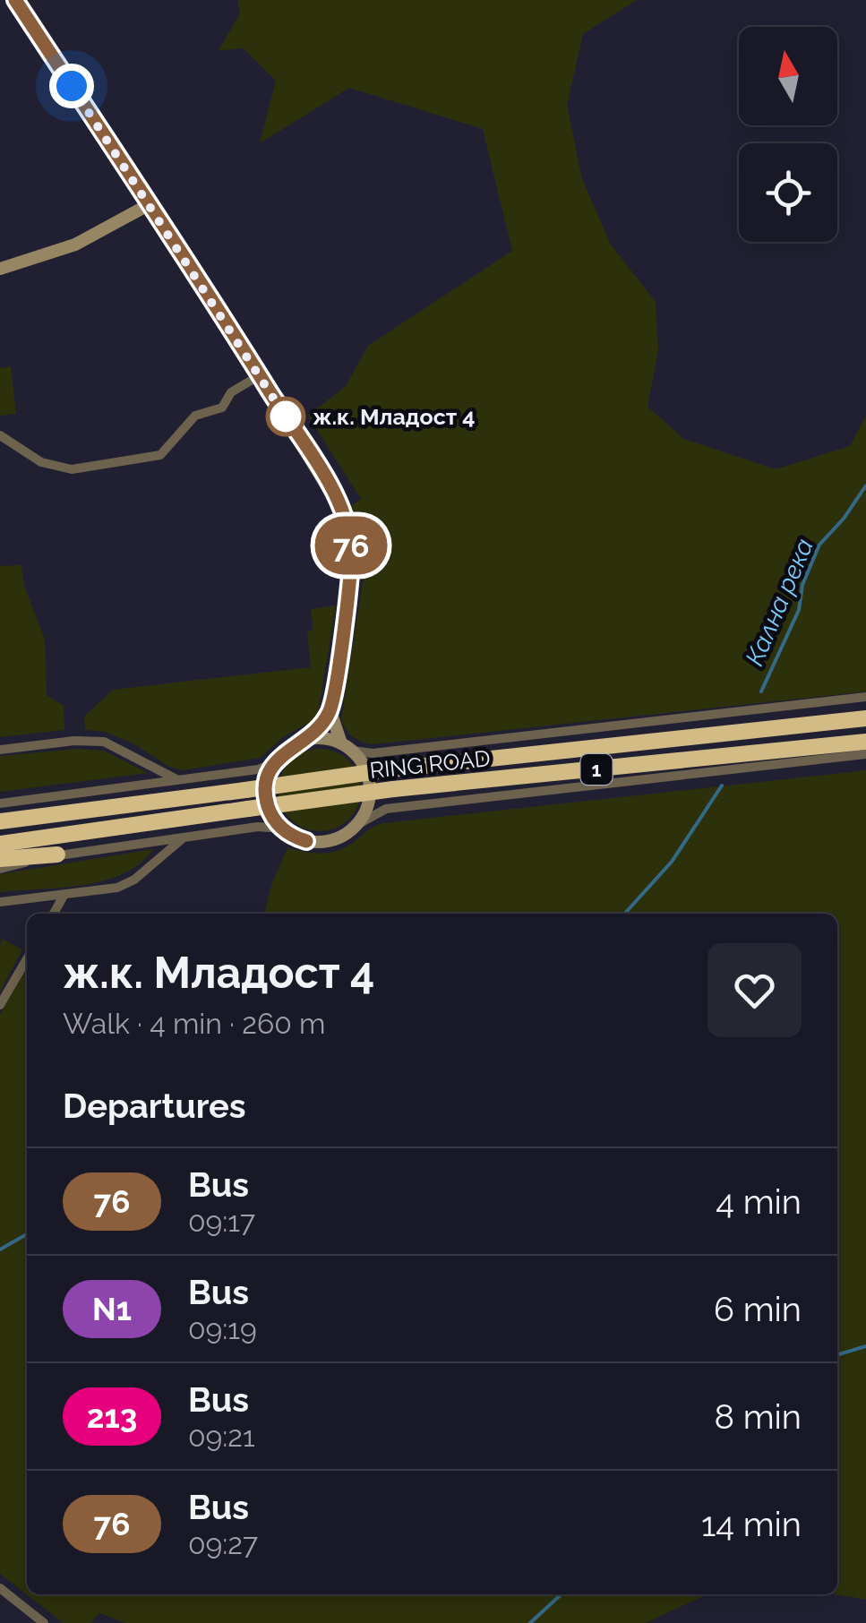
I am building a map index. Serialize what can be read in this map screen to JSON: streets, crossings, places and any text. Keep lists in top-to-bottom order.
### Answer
{
  "streets": {
    "highway": ["RING ROAD", "1"]
  },
  "water": ["Кална река"],
  "places": ["ж.к. Младост 4"],
  "lines": ["bus line 76"],
  "north": "top",
  "page": {
    "on_map": "76",
    "heading": [
      ["ж.к. Младост 4", "Walk · 4 min · 260 m"],
      "Departures"
    ],
    "list": [
      {
        "mark": "76",
        "name": "Bus",
        "note": "09:17",
        "value": "4 min"
      },
      {
        "mark": "N1",
        "name": "Bus",
        "note": "09:19",
        "value": "6 min"
      },
      {
        "mark": "213",
        "name": "Bus",
        "note": "09:21",
        "value": "8 min"
      },
      {
        "mark": "76",
        "name": "Bus",
        "note": "09:27",
        "value": "14 min"
      }
    ]
  }
}
